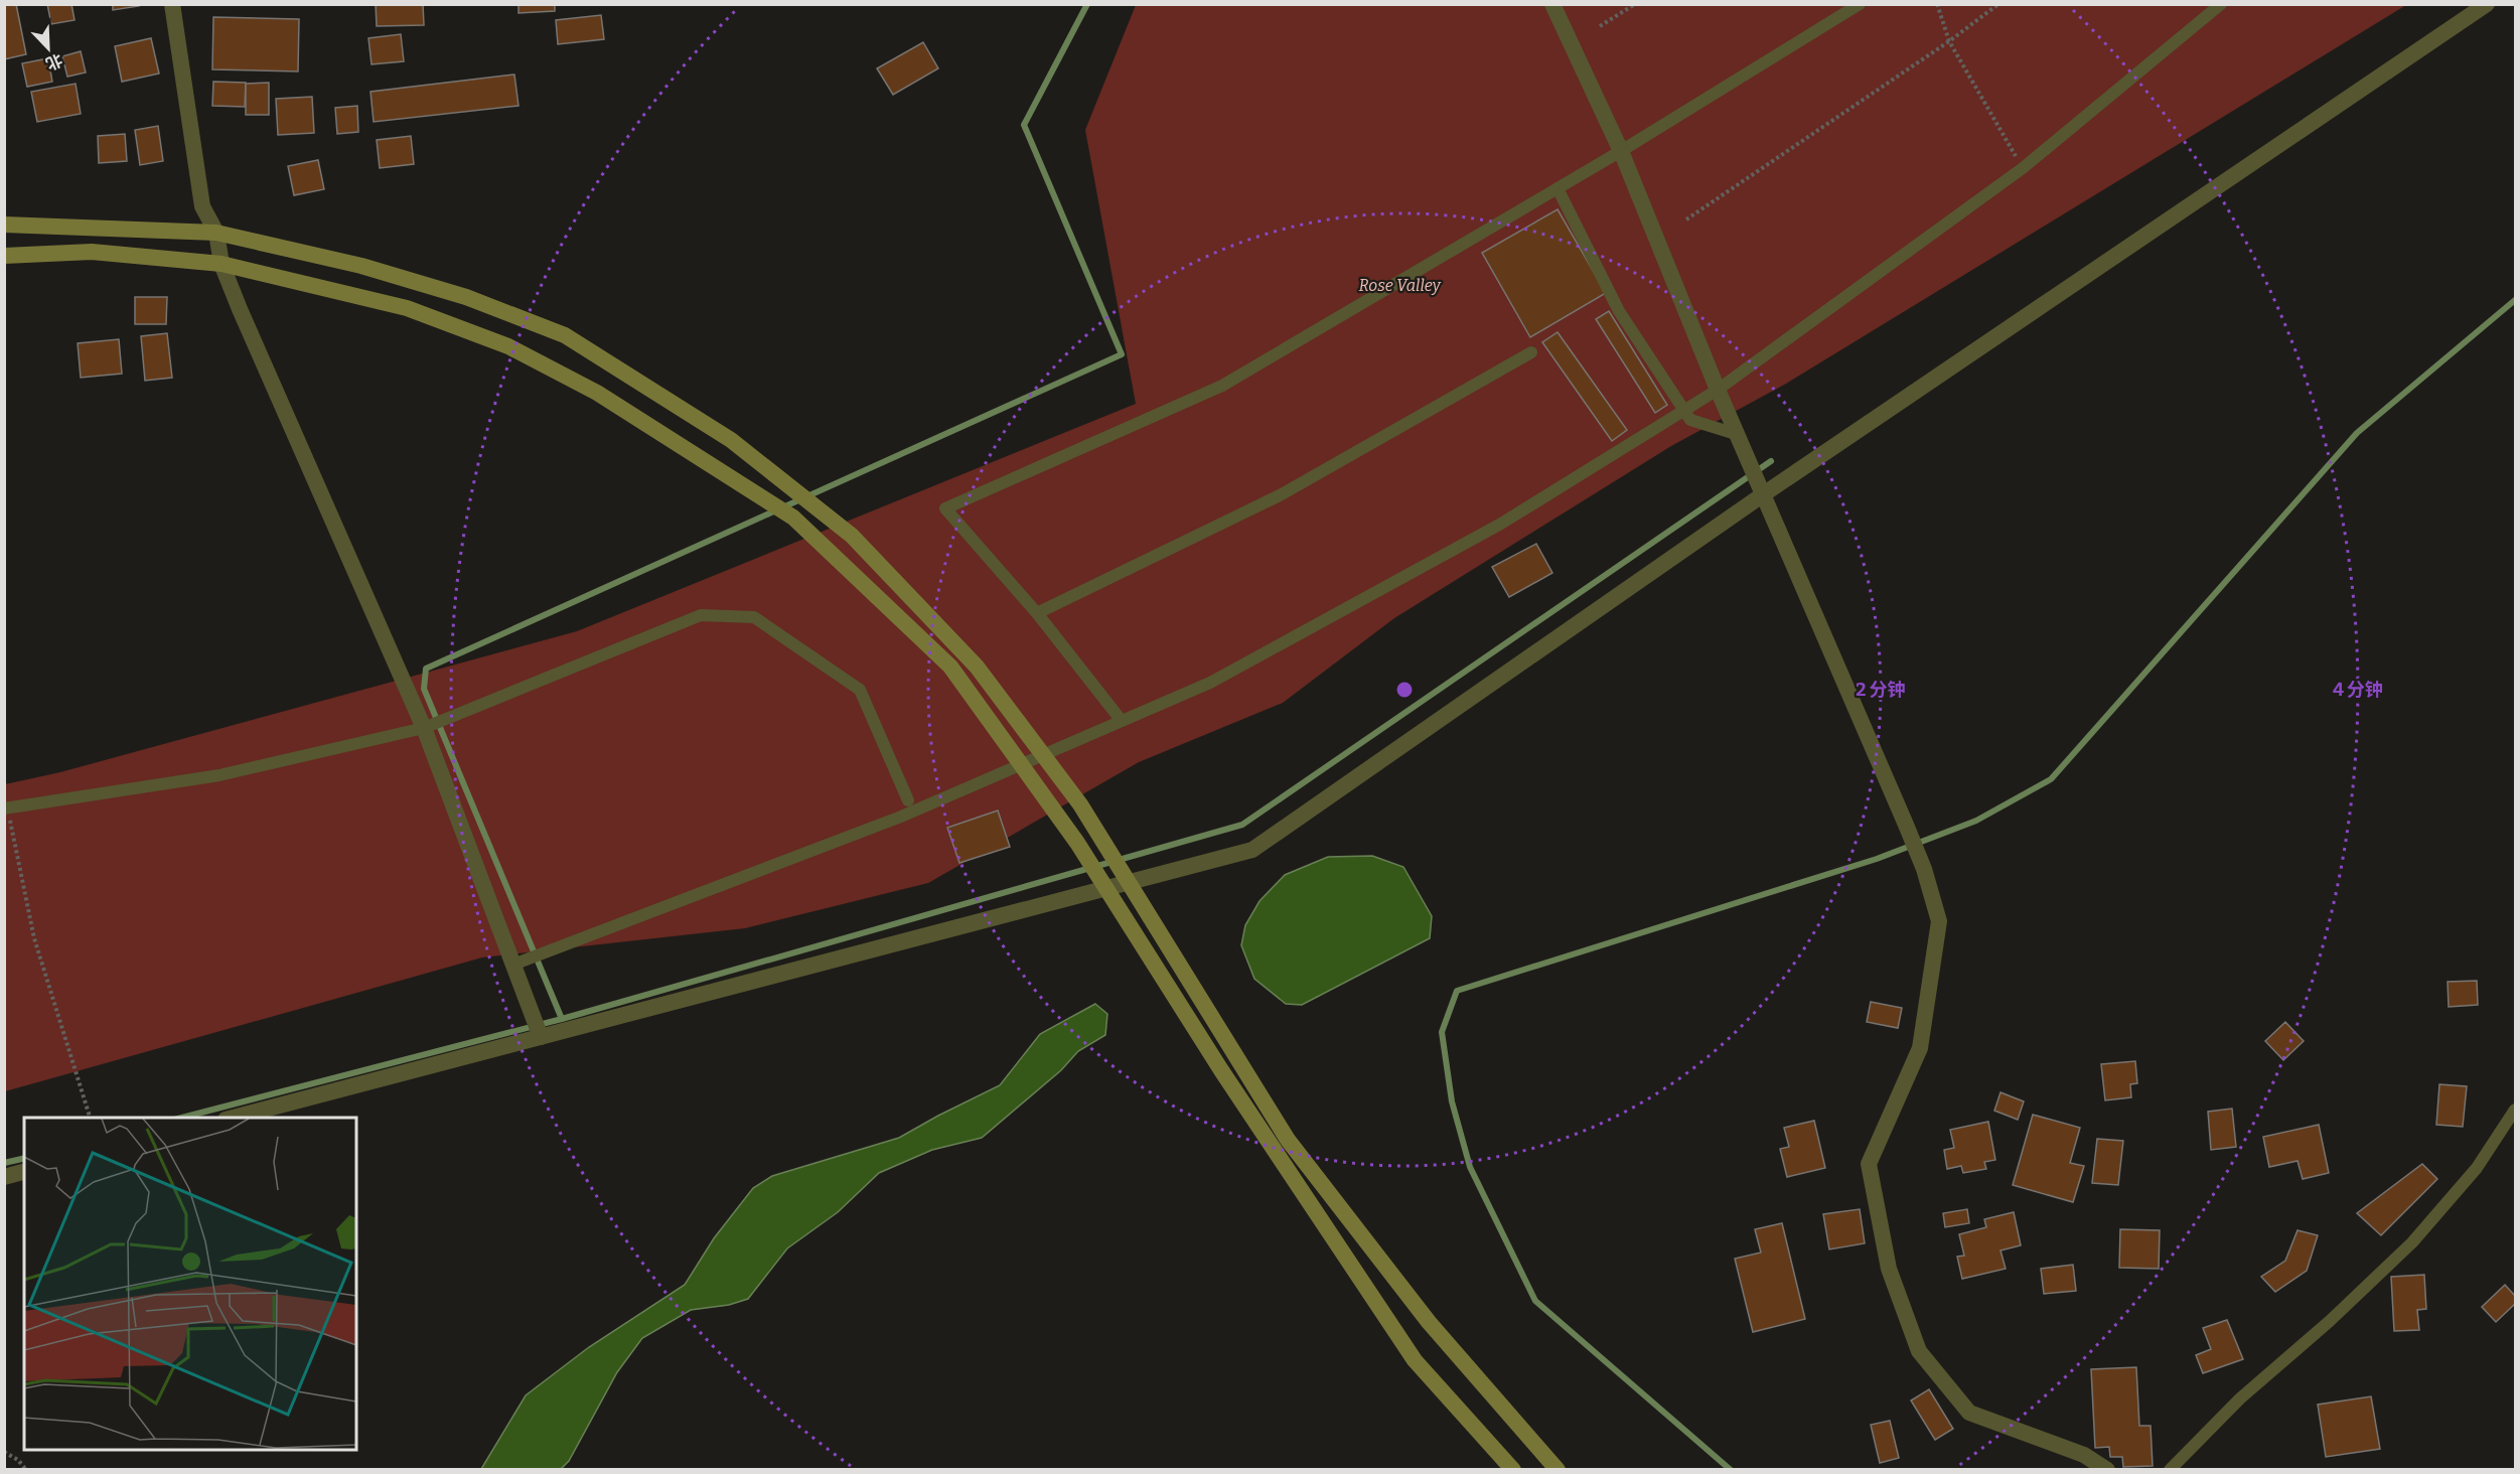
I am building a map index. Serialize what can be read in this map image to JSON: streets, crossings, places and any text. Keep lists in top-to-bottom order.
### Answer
{
  "parks": ["Rose Valley"],
  "north": "bottom right",
  "rings": ["2 分钟", "4 分钟"]
}
